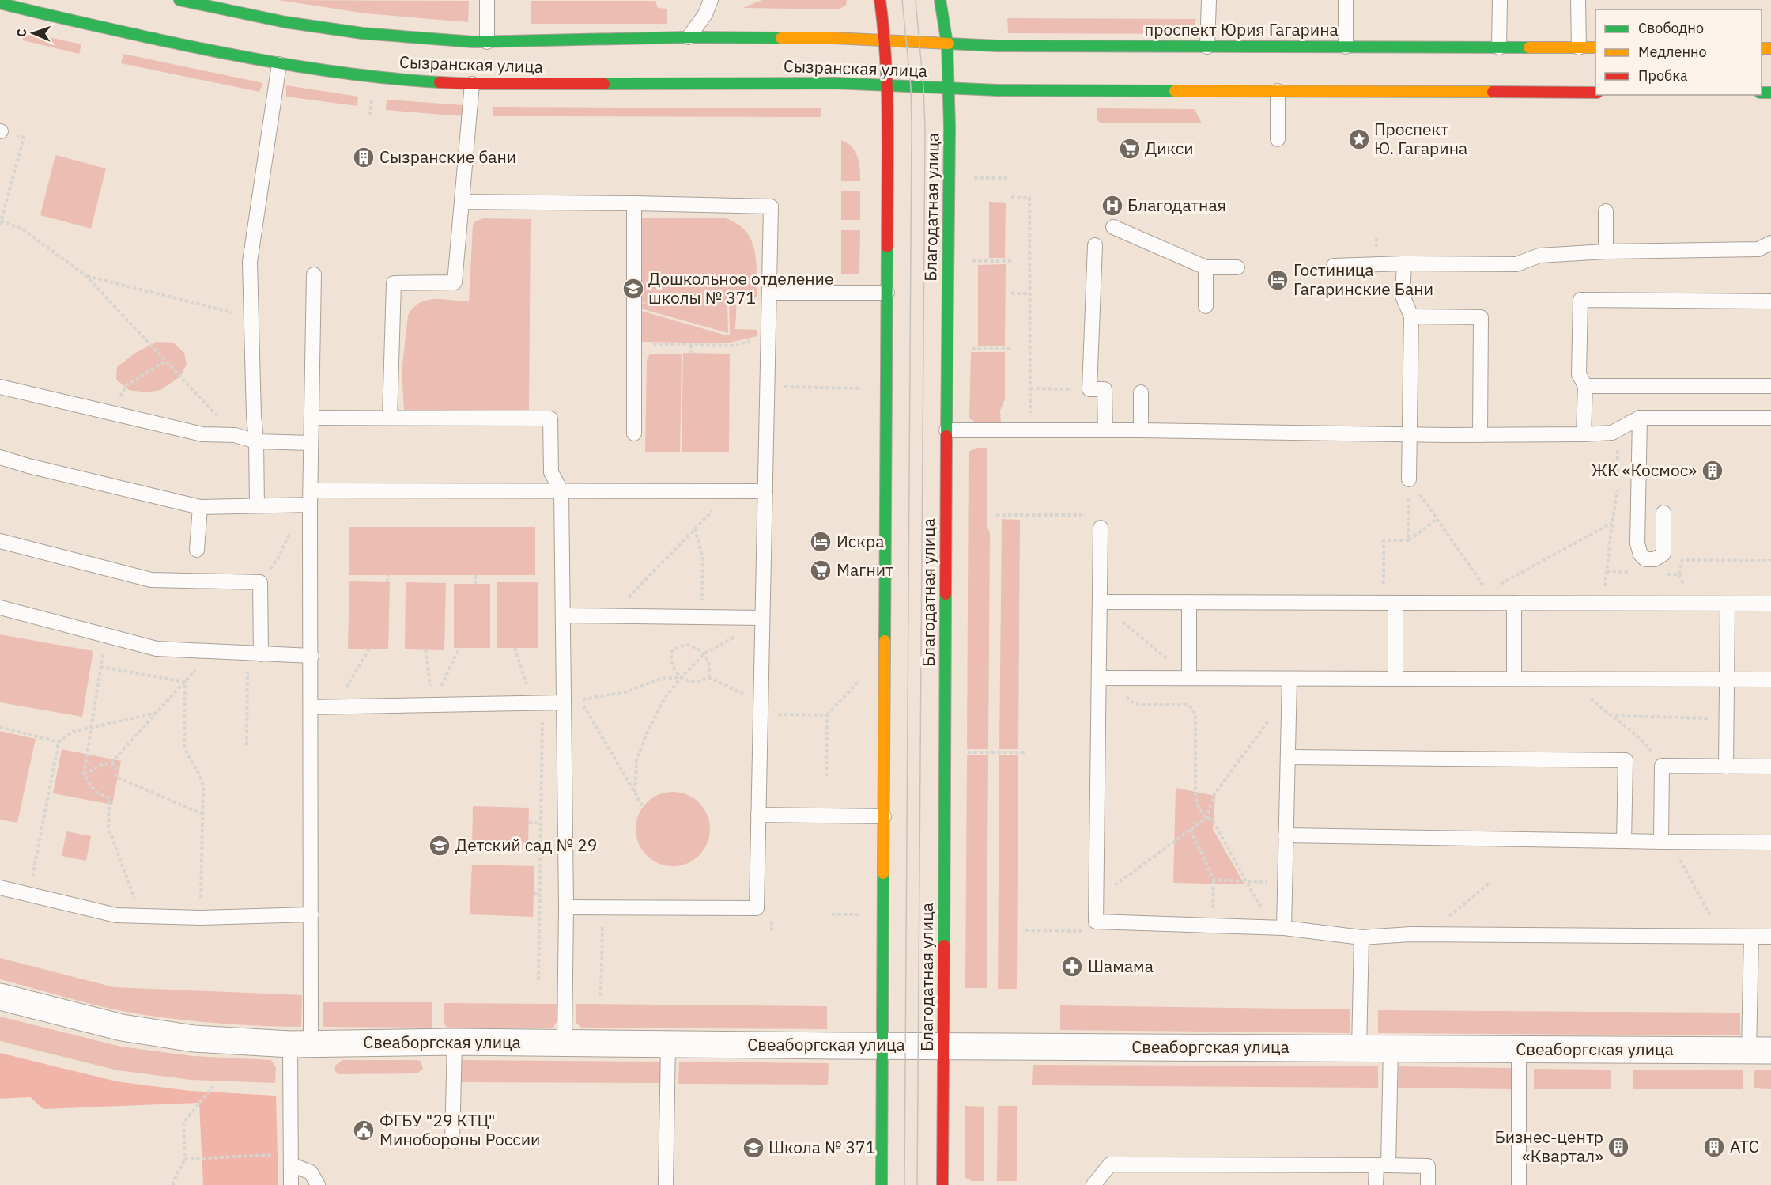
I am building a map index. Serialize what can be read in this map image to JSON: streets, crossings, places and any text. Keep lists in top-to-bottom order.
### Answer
{
  "streets": {
    "main road": ["проспект Юрия Гагарина", "Сызранская улица", "Благодатная улица"],
    "street": ["Свеаборгская улица"]
  },
  "crossings": [
    ["проспект Юрия Гагарина", "Сызранская улица"],
    ["проспект Юрия Гагарина", "Благодатная улица"],
    ["Сызранская улица", "Благодатная улица"],
    ["Благодатная улица", "Свеаборгская улица"]
  ],
  "places": {
    "place": ["Проспект Ю. Гагарина"],
    "supermarket": ["Дикси", "Магнит"],
    "building": [
      "Сызранские бани",
      "ЖК «Космос»",
      "Бизнес-центр «Квартал»",
      "АТС"
    ],
    "hospital": ["Благодатная"],
    "hotel": ["Гостиница Гагаринские Бани", "Искра"],
    "school or university": ["Дошкольное отделение школы № 371", "Детский сад № 29", "Школа № 371"],
    "pharmacy": ["Шамама"],
    "public building": ["ФГБУ \"29 КТЦ\" Минобороны России"]
  },
  "legend": ["Свободно", "Медленно", "Пробка"],
  "north": "left"
}
